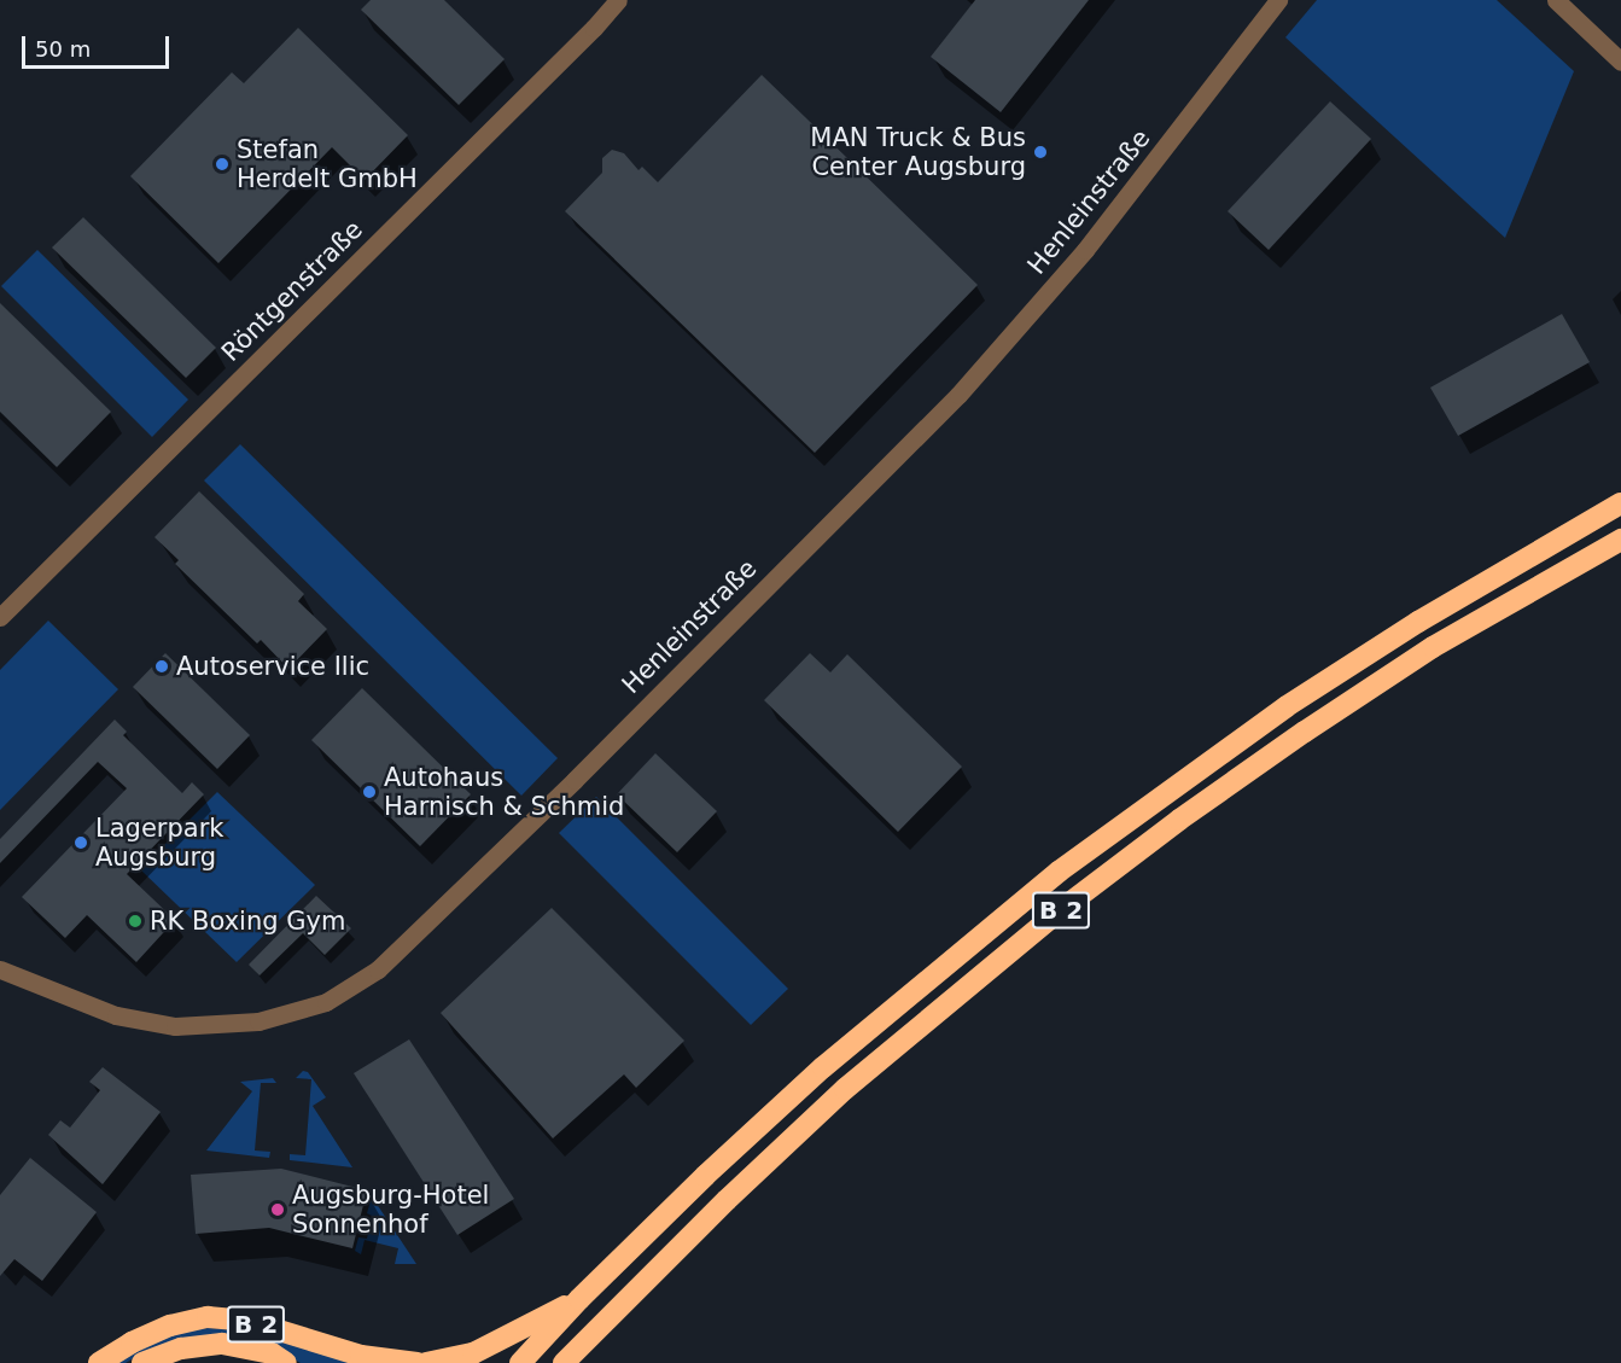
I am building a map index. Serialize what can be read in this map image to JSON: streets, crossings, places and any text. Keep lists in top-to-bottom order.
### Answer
{
  "streets": {
    "highway": ["B 2"],
    "street": ["Henleinstraße", "Röntgenstraße"]
  },
  "places": [
    "MAN Truck & Bus Center Augsburg",
    "Stefan Herdelt GmbH",
    "Autoservice Ilic",
    "Autohaus Harnisch & Schmid",
    "Lagerpark Augsburg",
    "RK Boxing Gym",
    "Augsburg-Hotel Sonnenhof"
  ],
  "scale_bar": "50 m"
}
